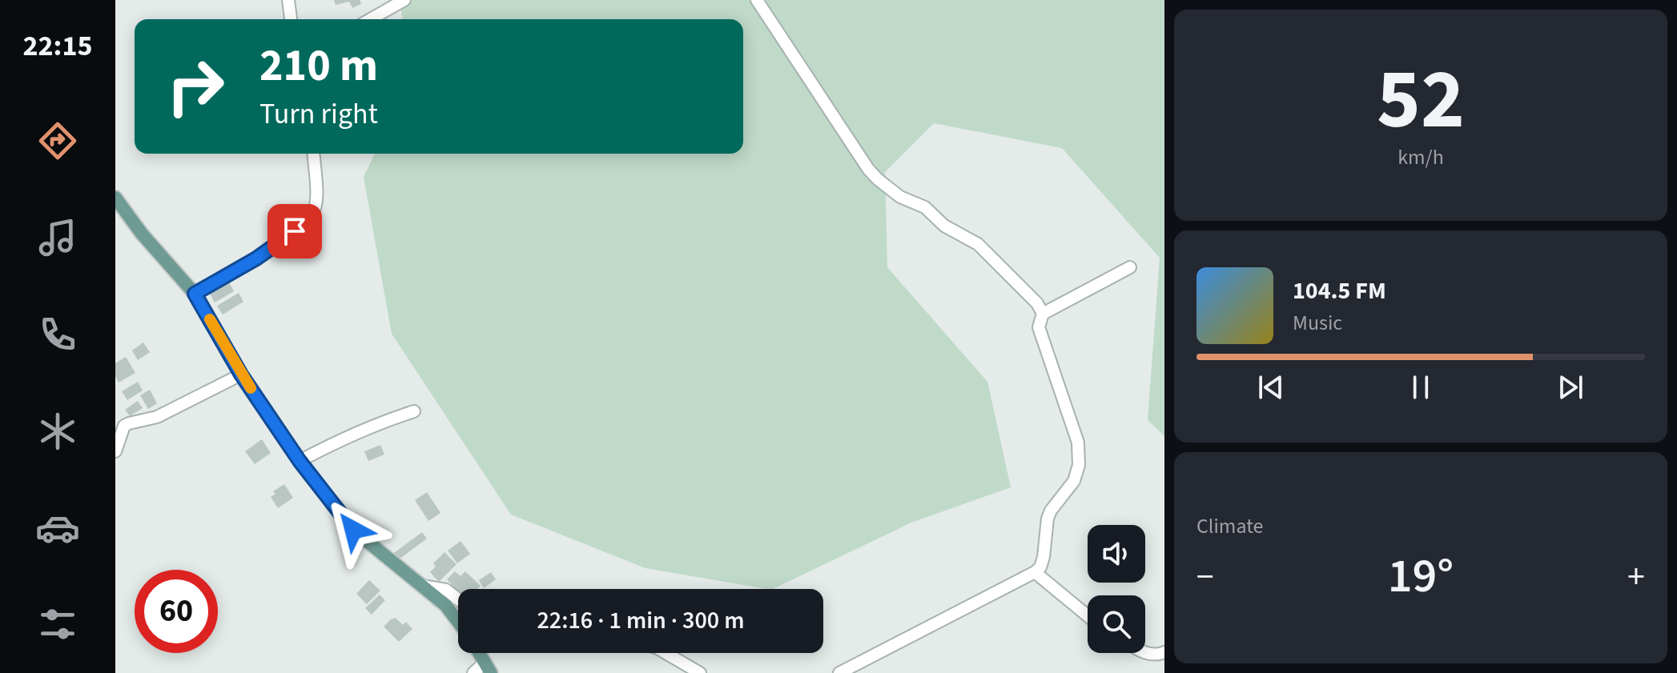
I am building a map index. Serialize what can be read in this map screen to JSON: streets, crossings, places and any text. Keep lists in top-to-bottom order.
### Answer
{
  "page": {
    "tabs": "22:15",
    "tile": [
      ["52", "km/h"],
      "Climate"
    ],
    "turn": ["210 m", "Turn right"],
    "song": ["104.5 FM", "Music"],
    "heat": ["−", "19°", "+"],
    "limit": "60",
    "trip": "22:16 · 1 min · 300 m"
  }
}
